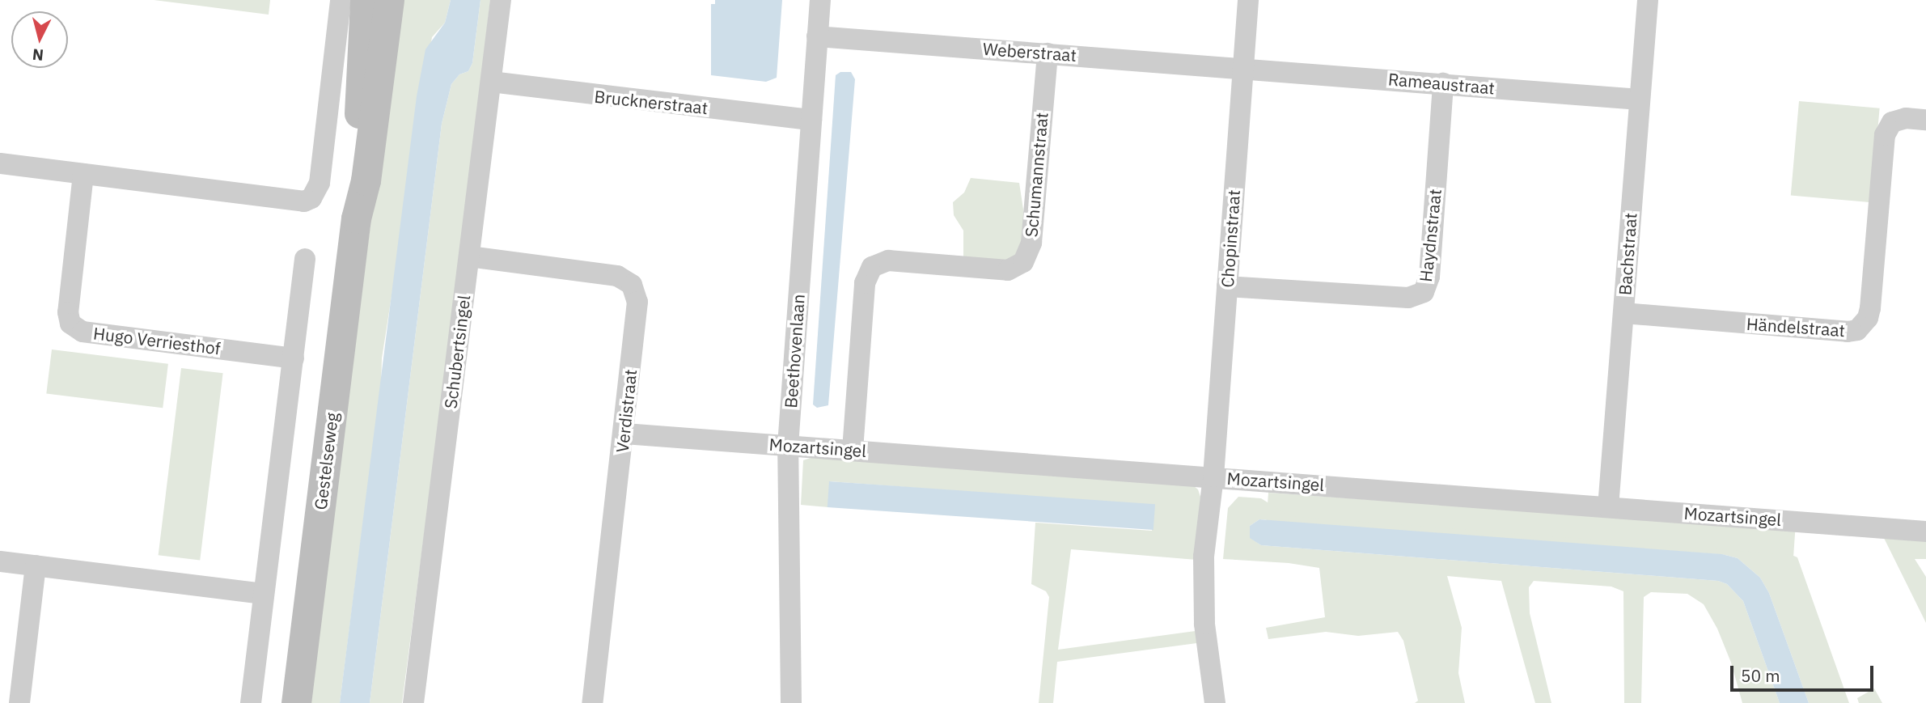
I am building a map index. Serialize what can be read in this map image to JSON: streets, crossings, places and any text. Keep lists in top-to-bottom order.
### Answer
{
  "streets": {
    "main road": ["Gestelseweg"],
    "street": [
      "Weberstraat",
      "Rameaustraat",
      "Brucknerstraat",
      "Schumannstraat",
      "Haydnstraat",
      "Chopinstraat",
      "Bachstraat",
      "Händelstraat",
      "Hugo Verriesthof",
      "Beethovenlaan",
      "Schubertsingel",
      "Verdistraat",
      "Mozartsingel"
    ]
  },
  "crossings": [
    ["Weberstraat", "Rameaustraat"],
    ["Weberstraat", "Schumannstraat"],
    ["Weberstraat", "Chopinstraat"],
    ["Weberstraat", "Beethovenlaan"],
    ["Rameaustraat", "Haydnstraat"],
    ["Rameaustraat", "Chopinstraat"],
    ["Rameaustraat", "Bachstraat"],
    ["Brucknerstraat", "Beethovenlaan"],
    ["Brucknerstraat", "Schubertsingel"],
    ["Schumannstraat", "Mozartsingel"],
    ["Haydnstraat", "Chopinstraat"],
    ["Chopinstraat", "Mozartsingel"],
    ["Bachstraat", "Händelstraat"],
    ["Bachstraat", "Mozartsingel"],
    ["Beethovenlaan", "Mozartsingel"],
    ["Schubertsingel", "Verdistraat"],
    ["Verdistraat", "Mozartsingel"]
  ],
  "scale_bar": "50 m",
  "north": "bottom"
}
